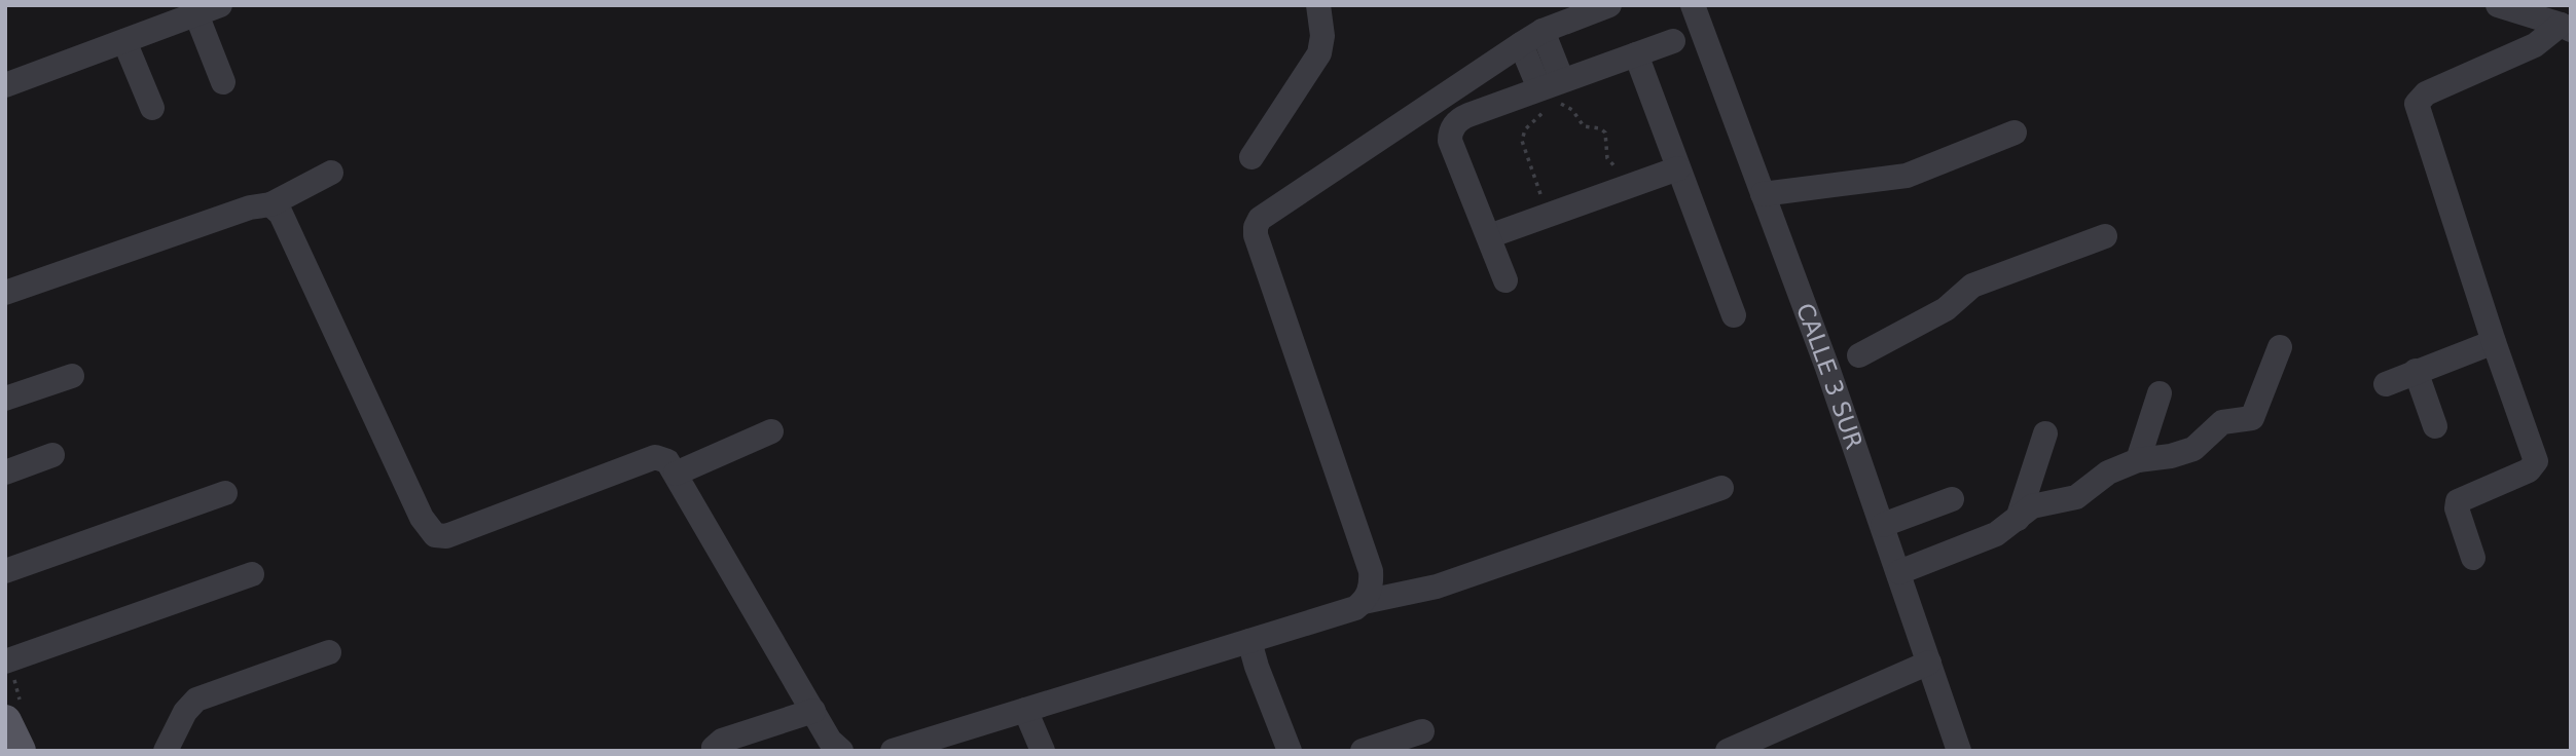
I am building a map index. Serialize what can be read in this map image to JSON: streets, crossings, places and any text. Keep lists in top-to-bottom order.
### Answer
{
  "streets": {
    "street": ["CALLE 3 SUR"]
  }
}
